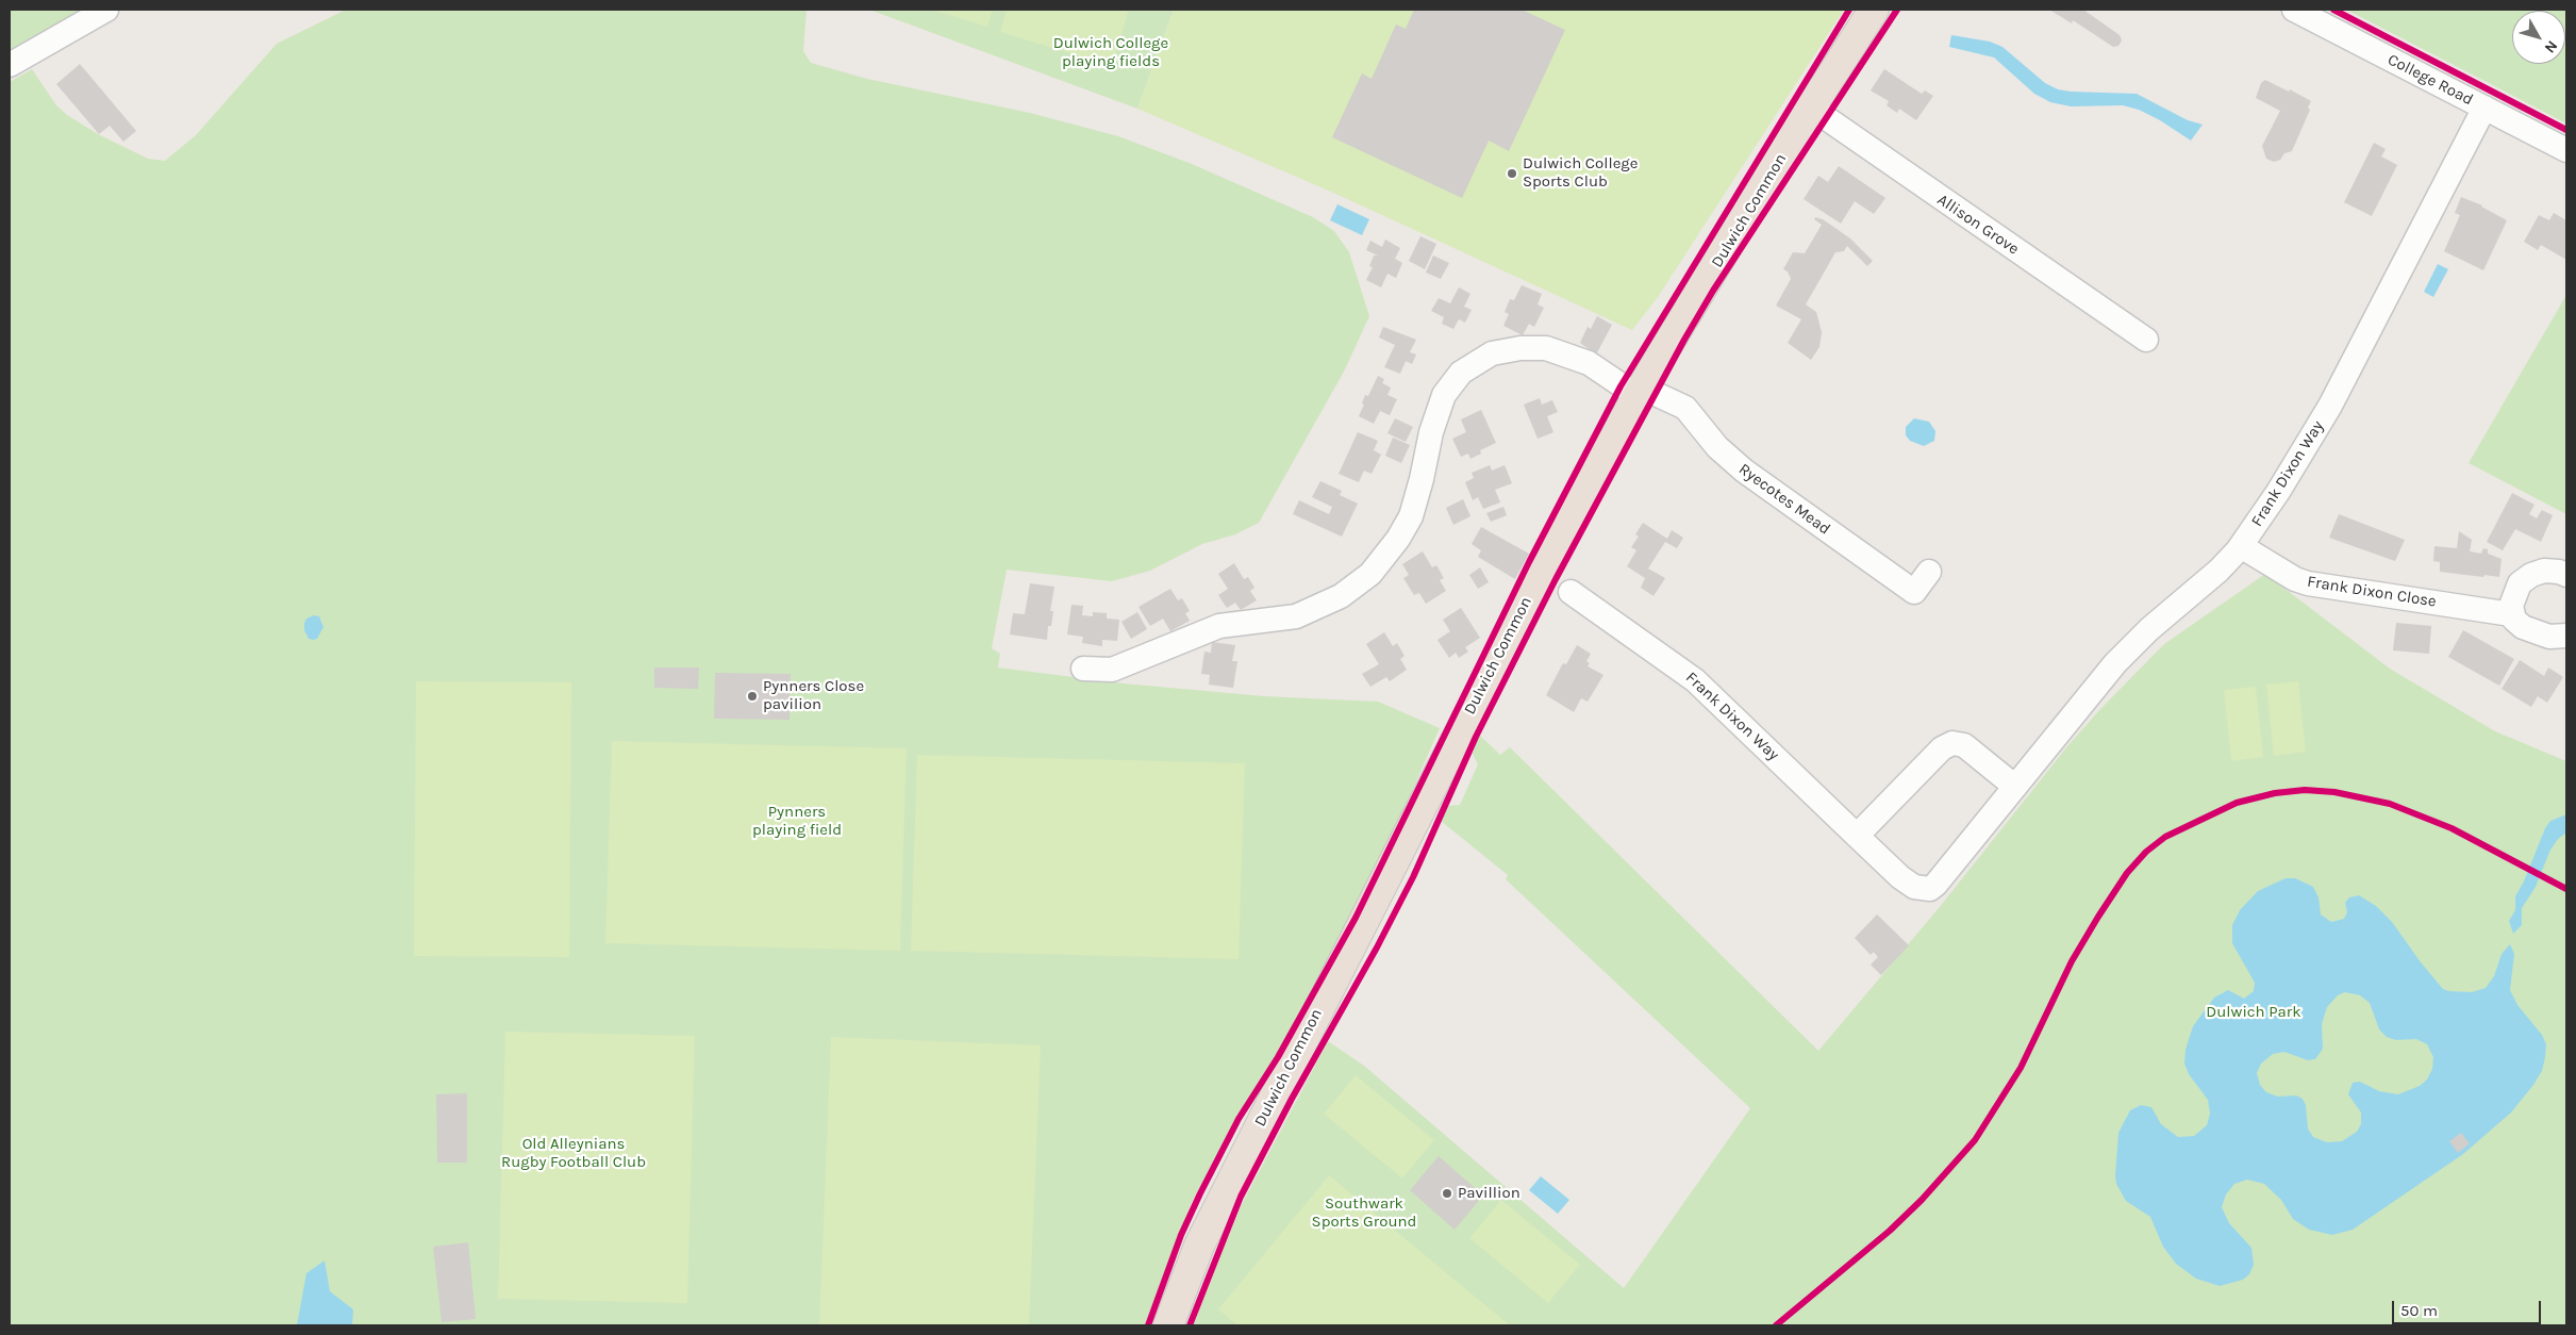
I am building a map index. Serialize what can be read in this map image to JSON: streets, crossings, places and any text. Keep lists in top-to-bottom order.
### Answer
{
  "streets": {
    "highway": ["Dulwich Common"],
    "street": [
      "College Road",
      "Allison Grove",
      "Frank Dixon Way",
      "Ryecotes Mead",
      "Frank Dixon Close"
    ]
  },
  "crossings": [
    ["College Road", "Frank Dixon Way"],
    ["Dulwich Common", "Allison Grove"],
    ["Dulwich Common", "Ryecotes Mead"],
    ["Frank Dixon Way", "Frank Dixon Close"]
  ],
  "parks": [
    "Dulwich College playing fields",
    "Pynners playing field",
    "Dulwich Park",
    "Old Alleynians Rugby Football Club",
    "Southwark Sports Ground"
  ],
  "places": ["Dulwich College Sports Club", "Pynners Close pavilion", "Pavillion"],
  "scale_bar": "50 m",
  "north": "bottom right"
}
